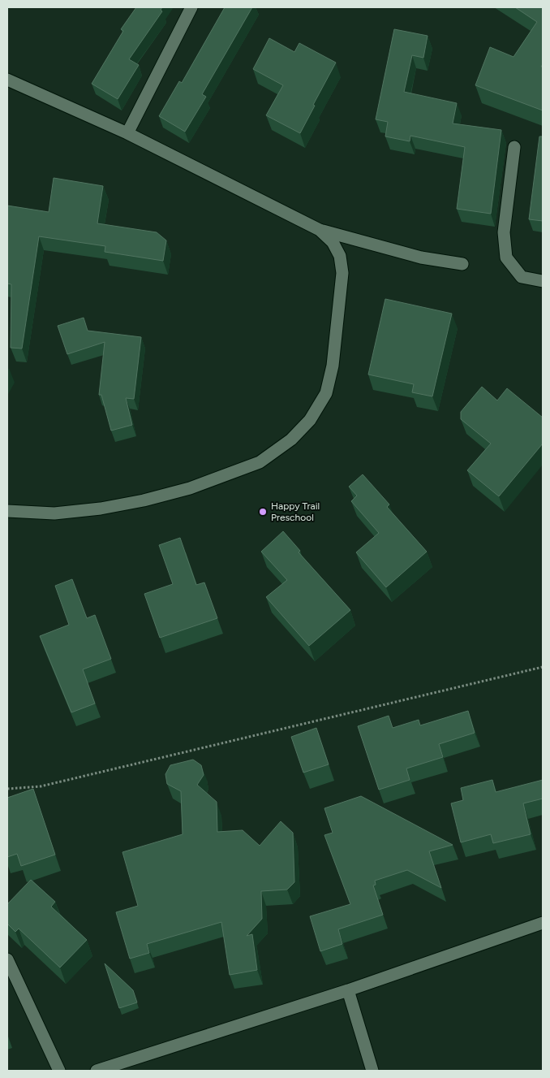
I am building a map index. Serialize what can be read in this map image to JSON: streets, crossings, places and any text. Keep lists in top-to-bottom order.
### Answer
{
  "places": ["Happy Trail Preschool"]
}
